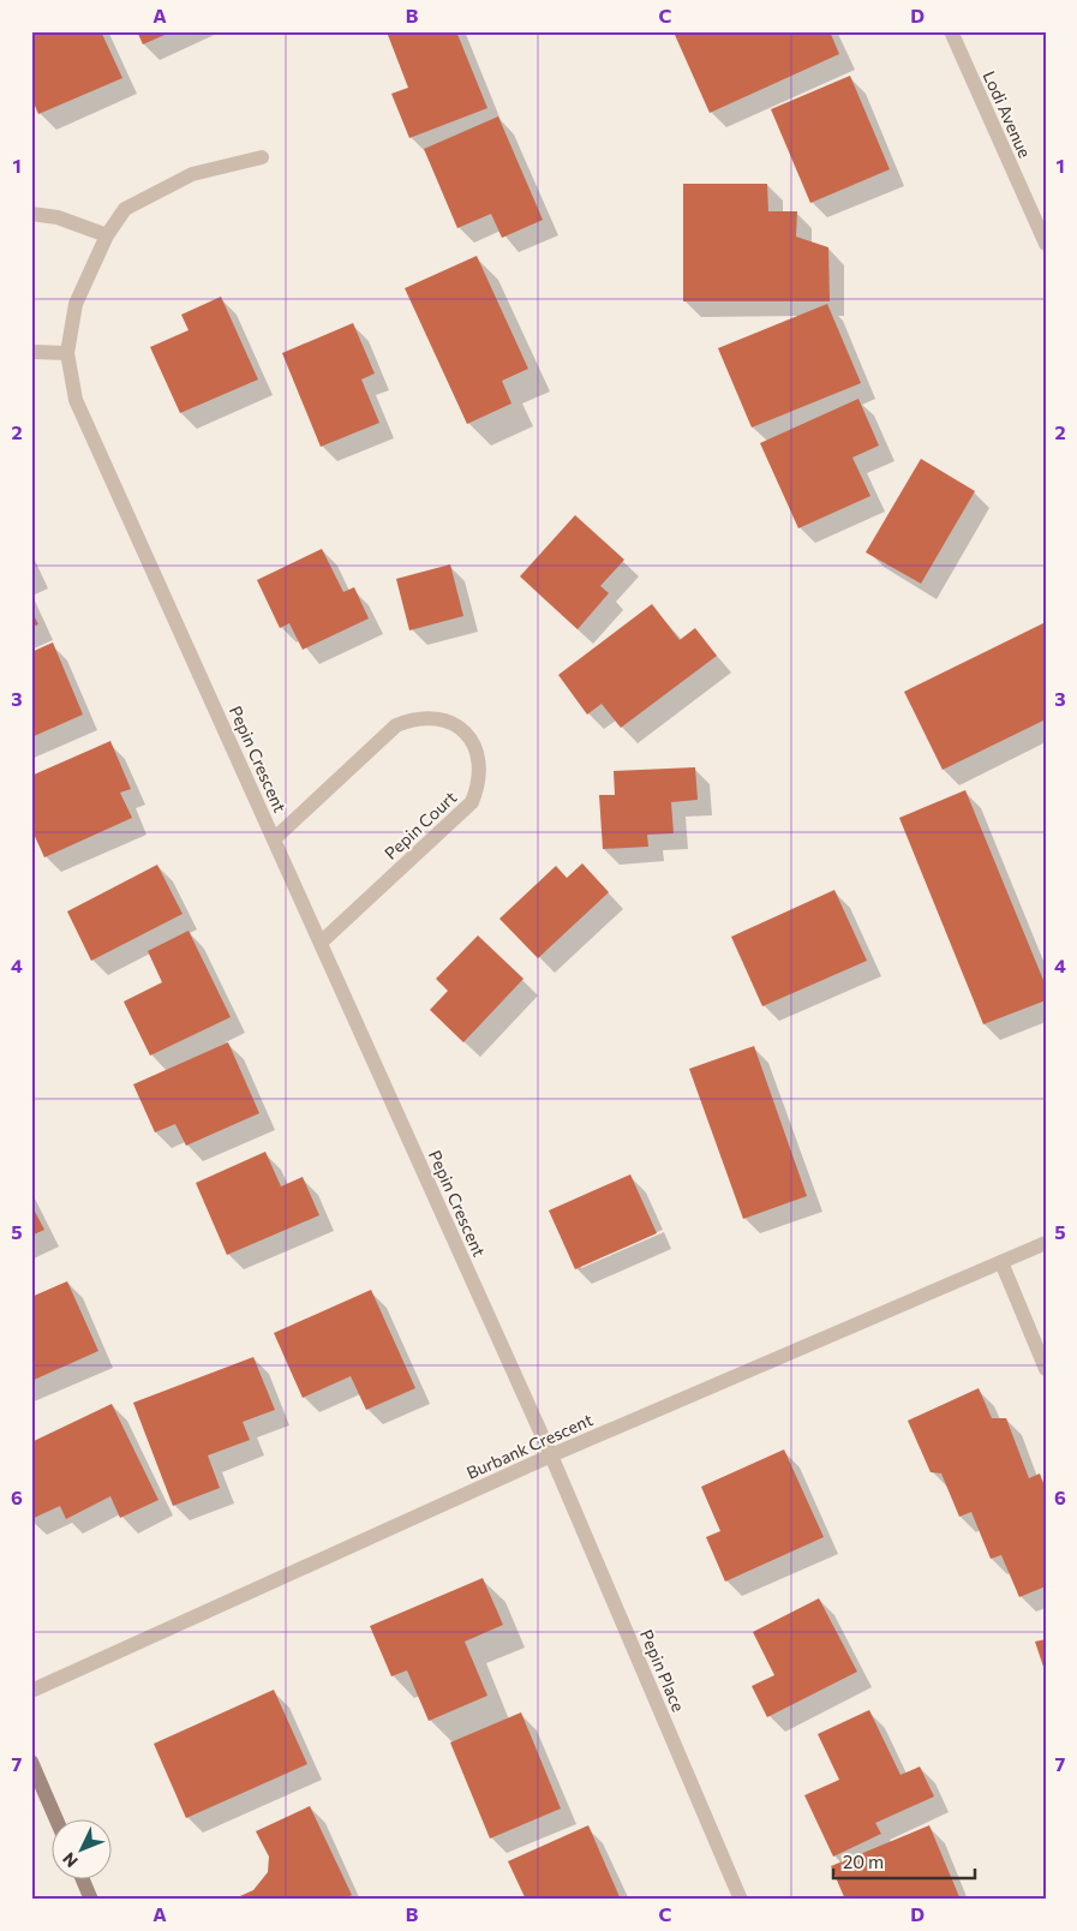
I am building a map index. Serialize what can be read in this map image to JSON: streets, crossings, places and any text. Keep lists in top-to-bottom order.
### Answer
{
  "streets": {
    "street": [
      "Lodi Avenue",
      "Pepin Crescent",
      "Pepin Court",
      "Burbank Crescent",
      "Pepin Place"
    ]
  },
  "crossings": [
    ["Pepin Crescent", "Pepin Court"],
    ["Pepin Crescent", "Burbank Crescent"],
    ["Pepin Crescent", "Pepin Place"],
    ["Burbank Crescent", "Pepin Place"]
  ],
  "scale_bar": "20 m",
  "north": "bottom left",
  "grid": {
    "columns": [
      "A",
      "B",
      "C",
      "D"
    ],
    "rows": [
      "1",
      "2",
      "3",
      "4",
      "5",
      "6",
      "7"
    ]
  }
}
